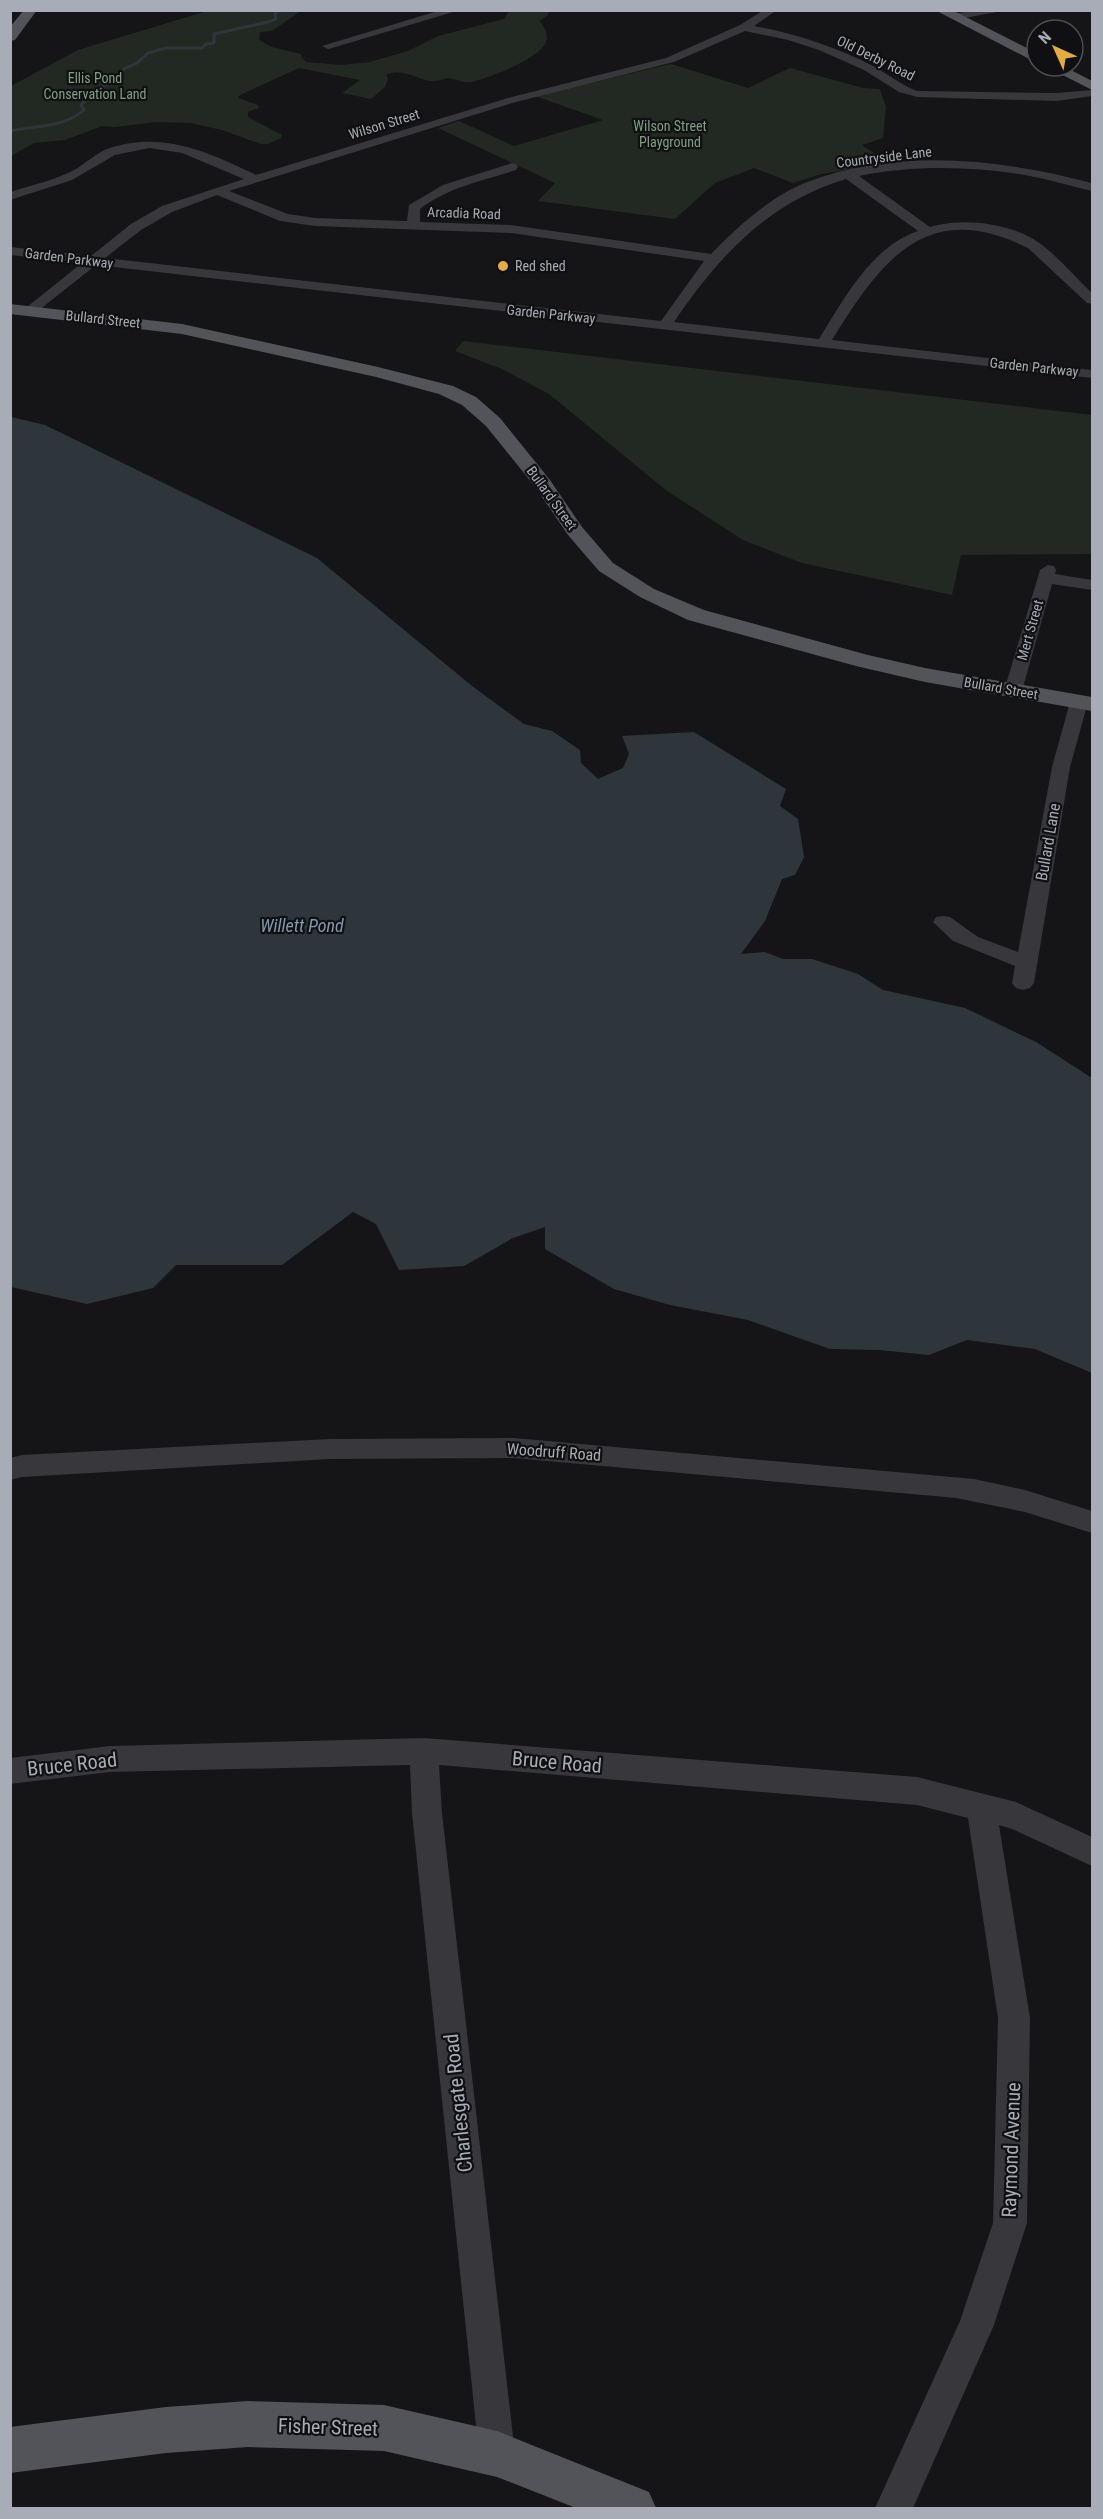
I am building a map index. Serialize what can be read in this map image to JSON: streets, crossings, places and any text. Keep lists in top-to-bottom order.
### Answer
{
  "streets": {
    "main road": ["Bullard Street", "Fisher Street"],
    "street": [
      "Old Derby Road",
      "Wilson Street",
      "Countryside Lane",
      "Arcadia Road",
      "Garden Parkway",
      "Mert Street",
      "Bullard Lane",
      "Woodruff Road",
      "Bruce Road",
      "Charlesgate Road",
      "Raymond Avenue"
    ]
  },
  "crossings": [
    ["Old Derby Road", "Wilson Street"],
    ["Wilson Street", "Arcadia Road"],
    ["Wilson Street", "Garden Parkway"],
    ["Wilson Street", "Bullard Street"],
    ["Countryside Lane", "Arcadia Road"],
    ["Countryside Lane", "Garden Parkway"],
    ["Bullard Street", "Mert Street"],
    ["Bullard Street", "Bullard Lane"],
    ["Bruce Road", "Charlesgate Road"],
    ["Bruce Road", "Raymond Avenue"],
    ["Charlesgate Road", "Fisher Street"]
  ],
  "water": ["Willett Pond"],
  "parks": ["Ellis Pond Conservation Land", "Wilson Street Playground"],
  "places": ["Red shed"],
  "north": "top left"
}
